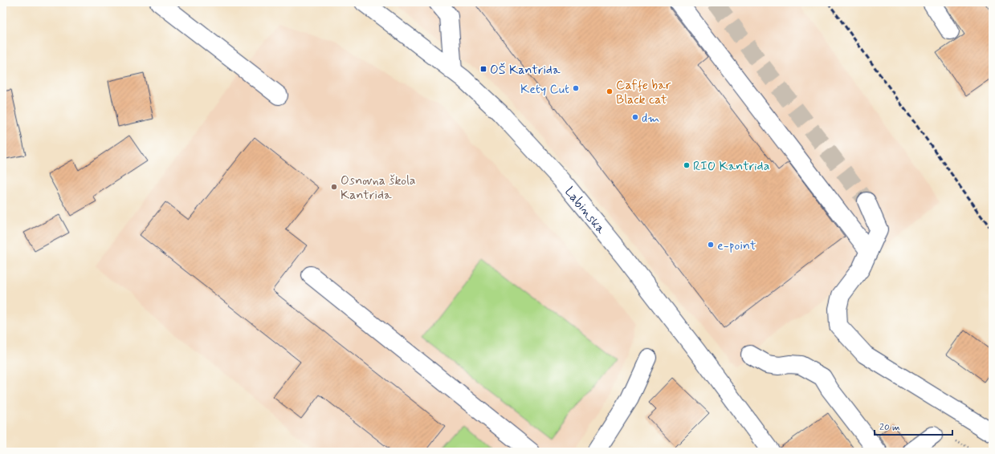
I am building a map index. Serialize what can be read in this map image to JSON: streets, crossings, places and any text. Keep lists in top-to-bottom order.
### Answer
{
  "streets": {
    "street": ["Labinska"]
  },
  "places": {
    "transit": ["OŠ Kantrida"],
    "other": [
      "Kety Cut",
      "Caffe bar Black cat",
      "dm",
      "RIO Kantrida",
      "Osnovna škola Kantrida",
      "e-point"
    ]
  },
  "scale_bar": "20 m"
}
